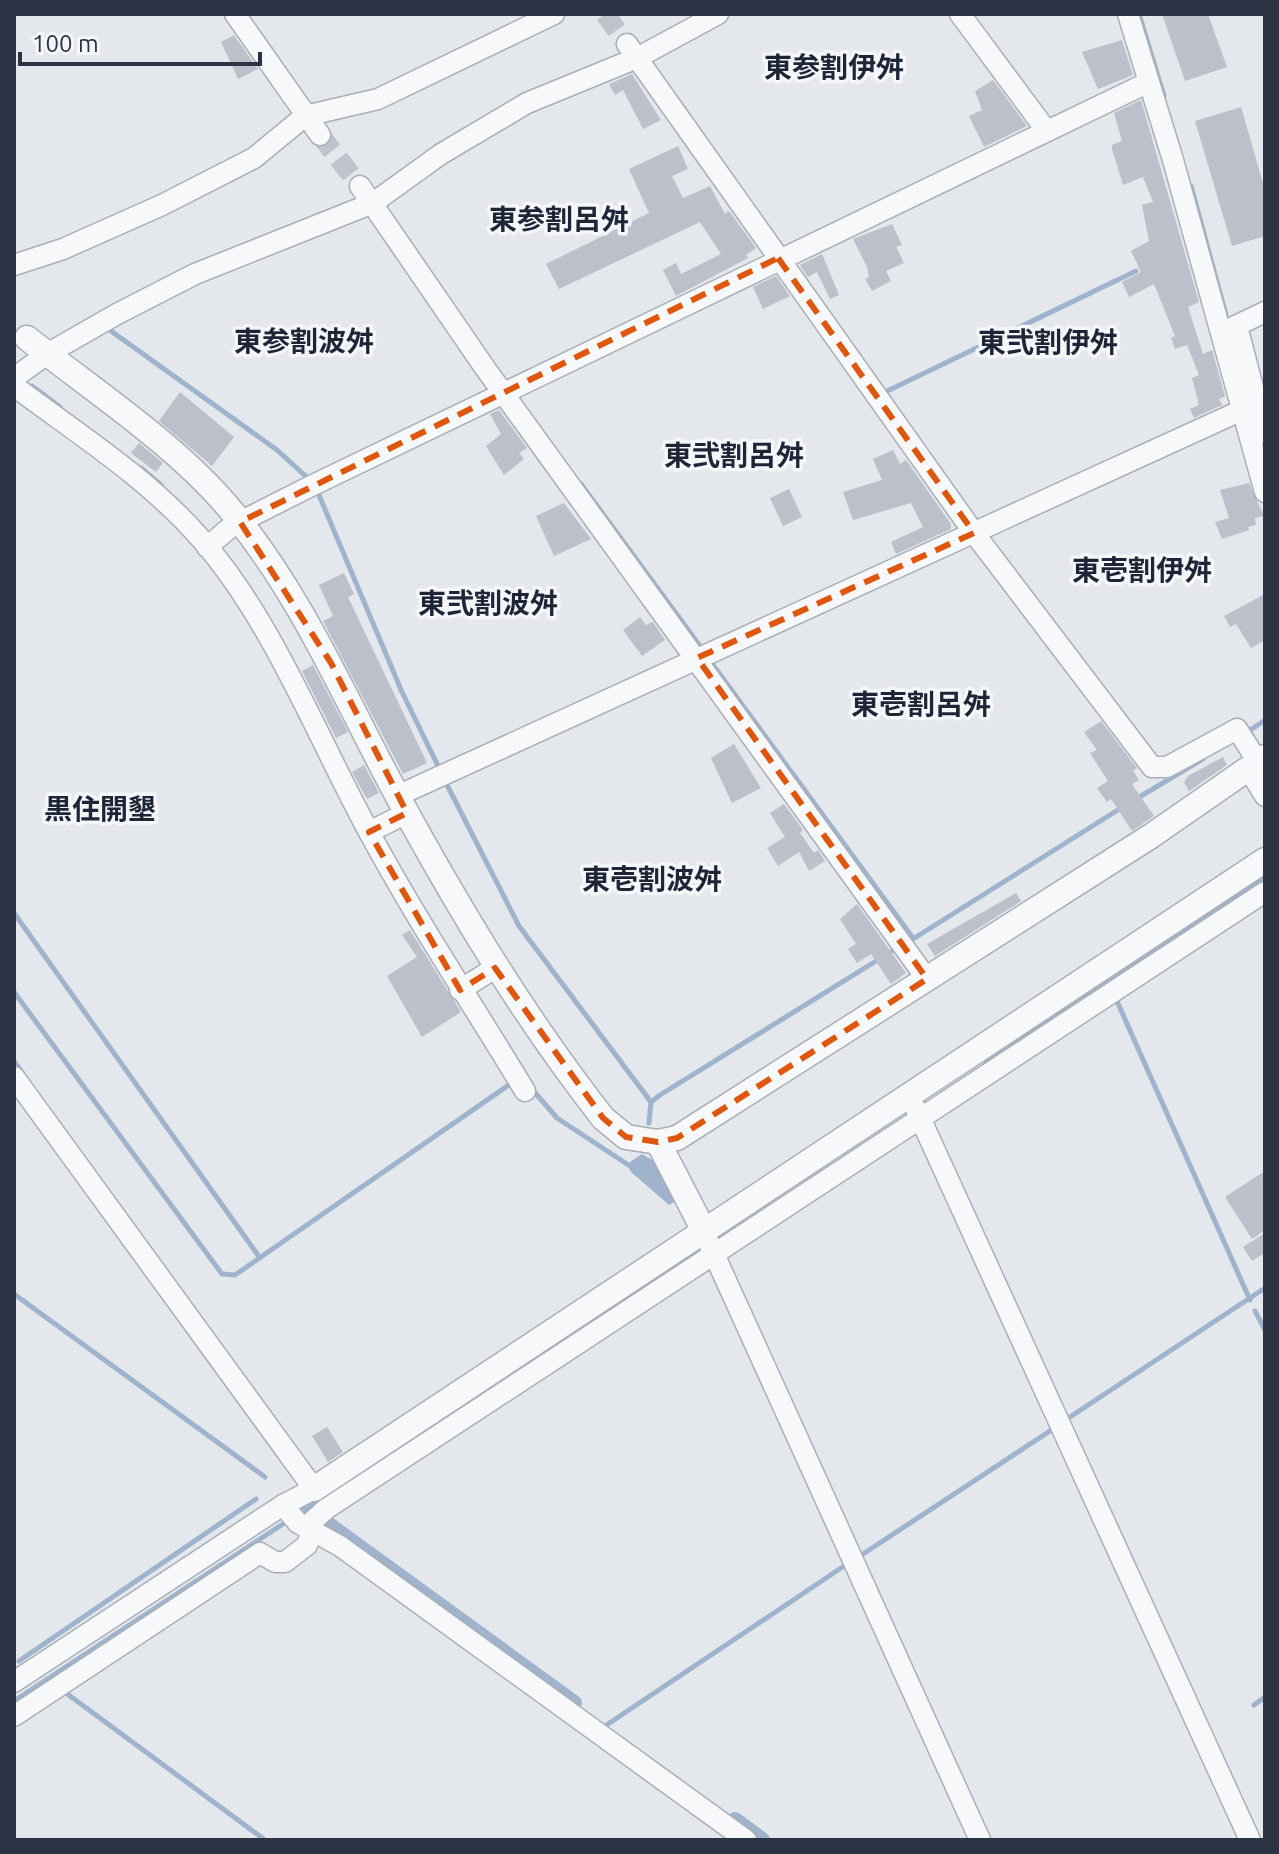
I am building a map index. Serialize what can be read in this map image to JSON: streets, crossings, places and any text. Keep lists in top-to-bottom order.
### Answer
{
  "districts": [
    "東参割伊舛",
    "東参割呂舛",
    "東参割波舛",
    "東弐割伊舛",
    "東弐割呂舛",
    "東壱割伊舛",
    "東弐割波舛",
    "東壱割呂舛",
    "黒住開墾",
    "東壱割波舛"
  ],
  "scale_bar": "100 m"
}
